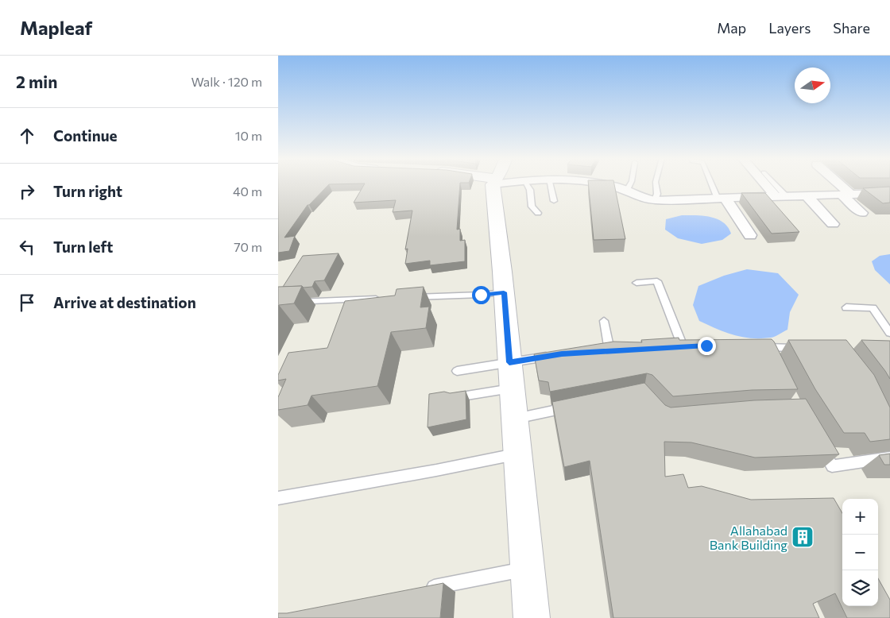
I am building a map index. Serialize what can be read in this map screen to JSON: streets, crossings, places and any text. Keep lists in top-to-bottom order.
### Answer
{
  "places": {
    "building": ["Allahabad Bank Building"]
  },
  "north": "right",
  "page": {
    "header": "Mapleaf",
    "nav": ["Map", "Layers", "Share"],
    "heading": ["2 min", "Walk · 120 m"],
    "list": [
      ["Continue", "10 m"],
      ["Turn right", "40 m"],
      ["Turn left", "70 m"],
      "Arrive at destination"
    ],
    "map_buttons": ["+", "−"]
  }
}
